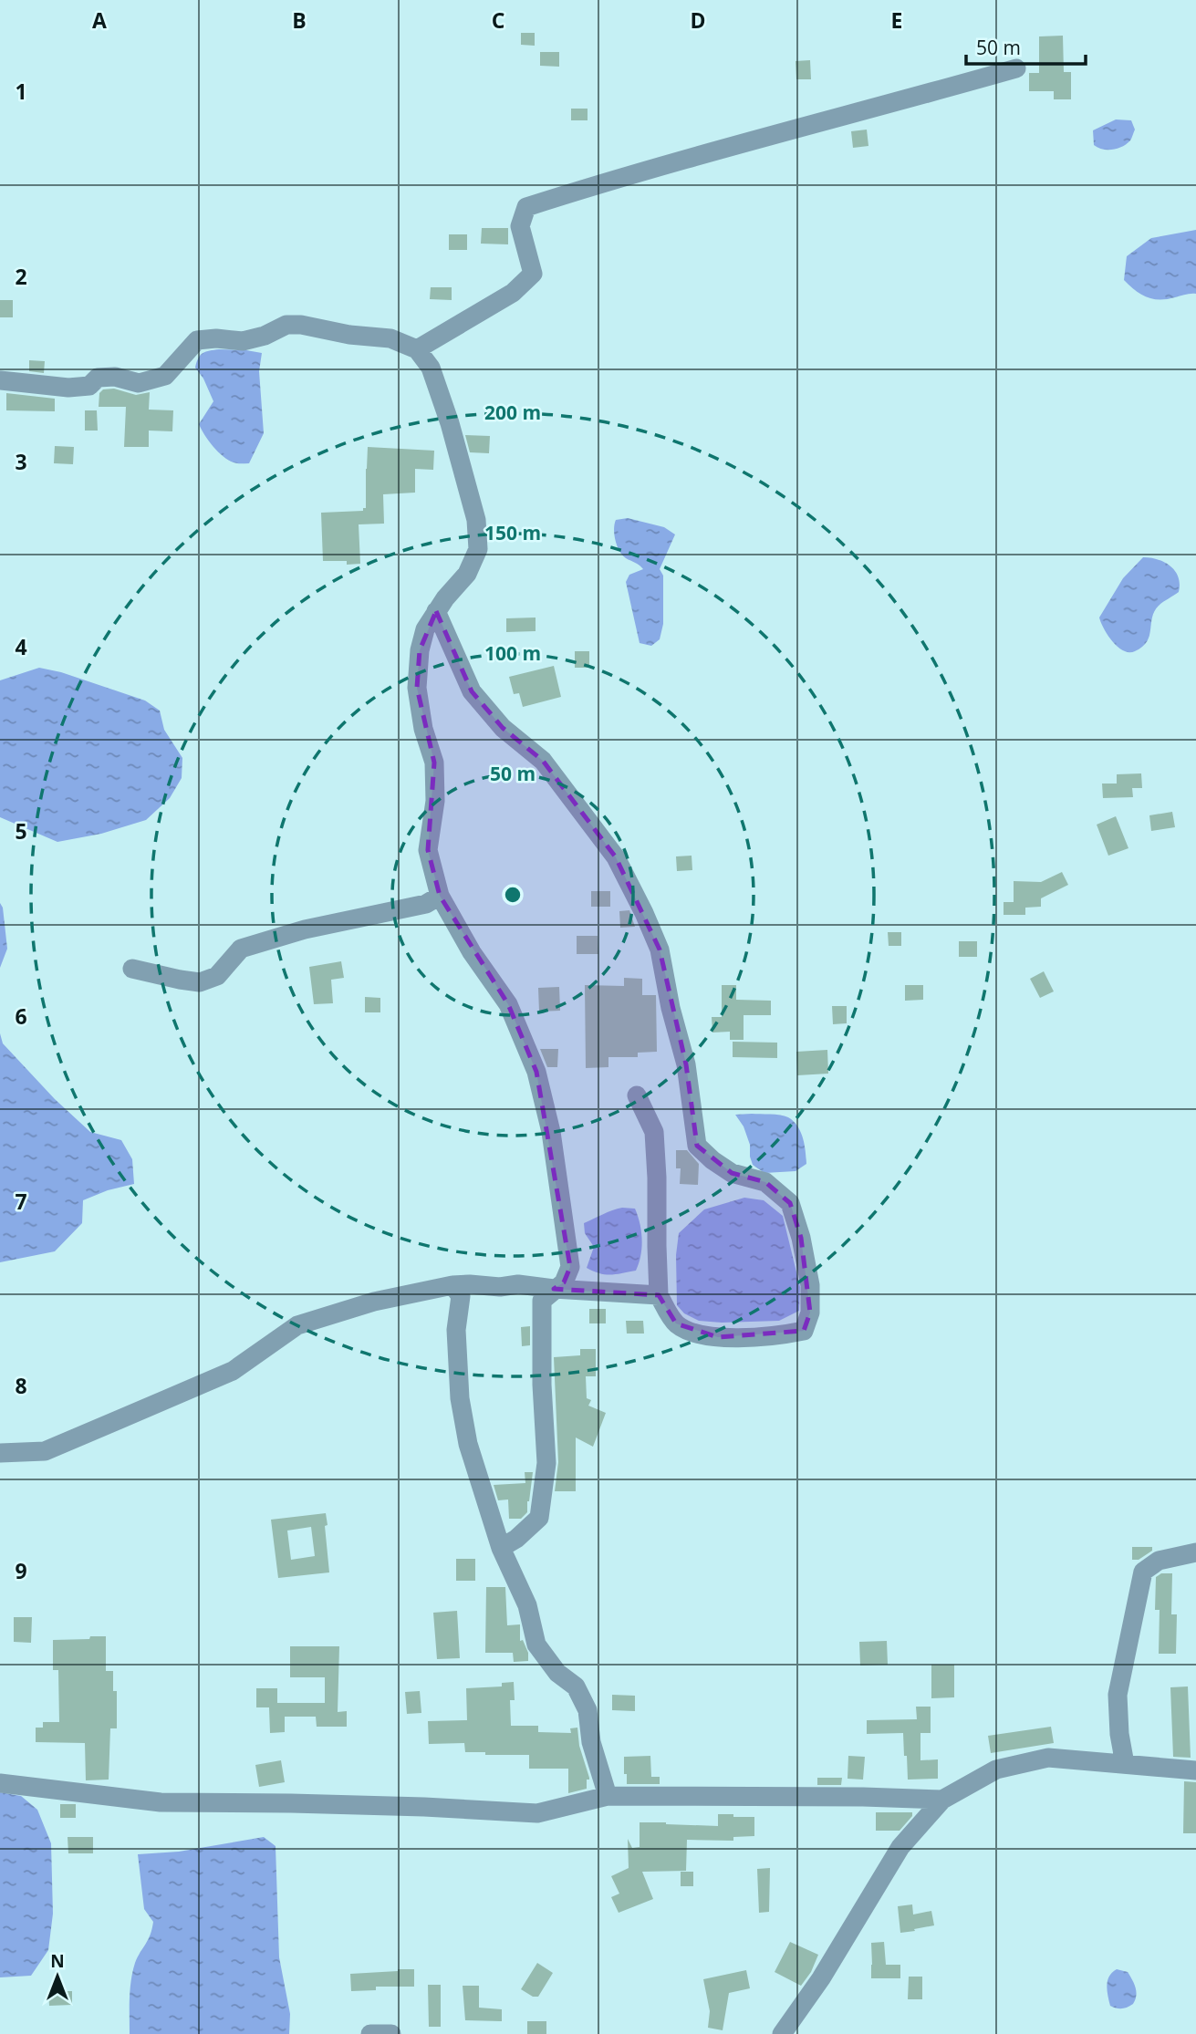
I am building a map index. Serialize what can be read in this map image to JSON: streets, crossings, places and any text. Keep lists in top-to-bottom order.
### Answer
{
  "scale_bar": "50 m",
  "north": "top",
  "grid": {
    "columns": [
      "A",
      "B",
      "C",
      "D",
      "E"
    ],
    "rows": [
      "1",
      "2",
      "3",
      "4",
      "5",
      "6",
      "7",
      "8",
      "9"
    ]
  },
  "rings": [
    "200 m",
    "150 m",
    "100 m",
    "50 m"
  ]
}
